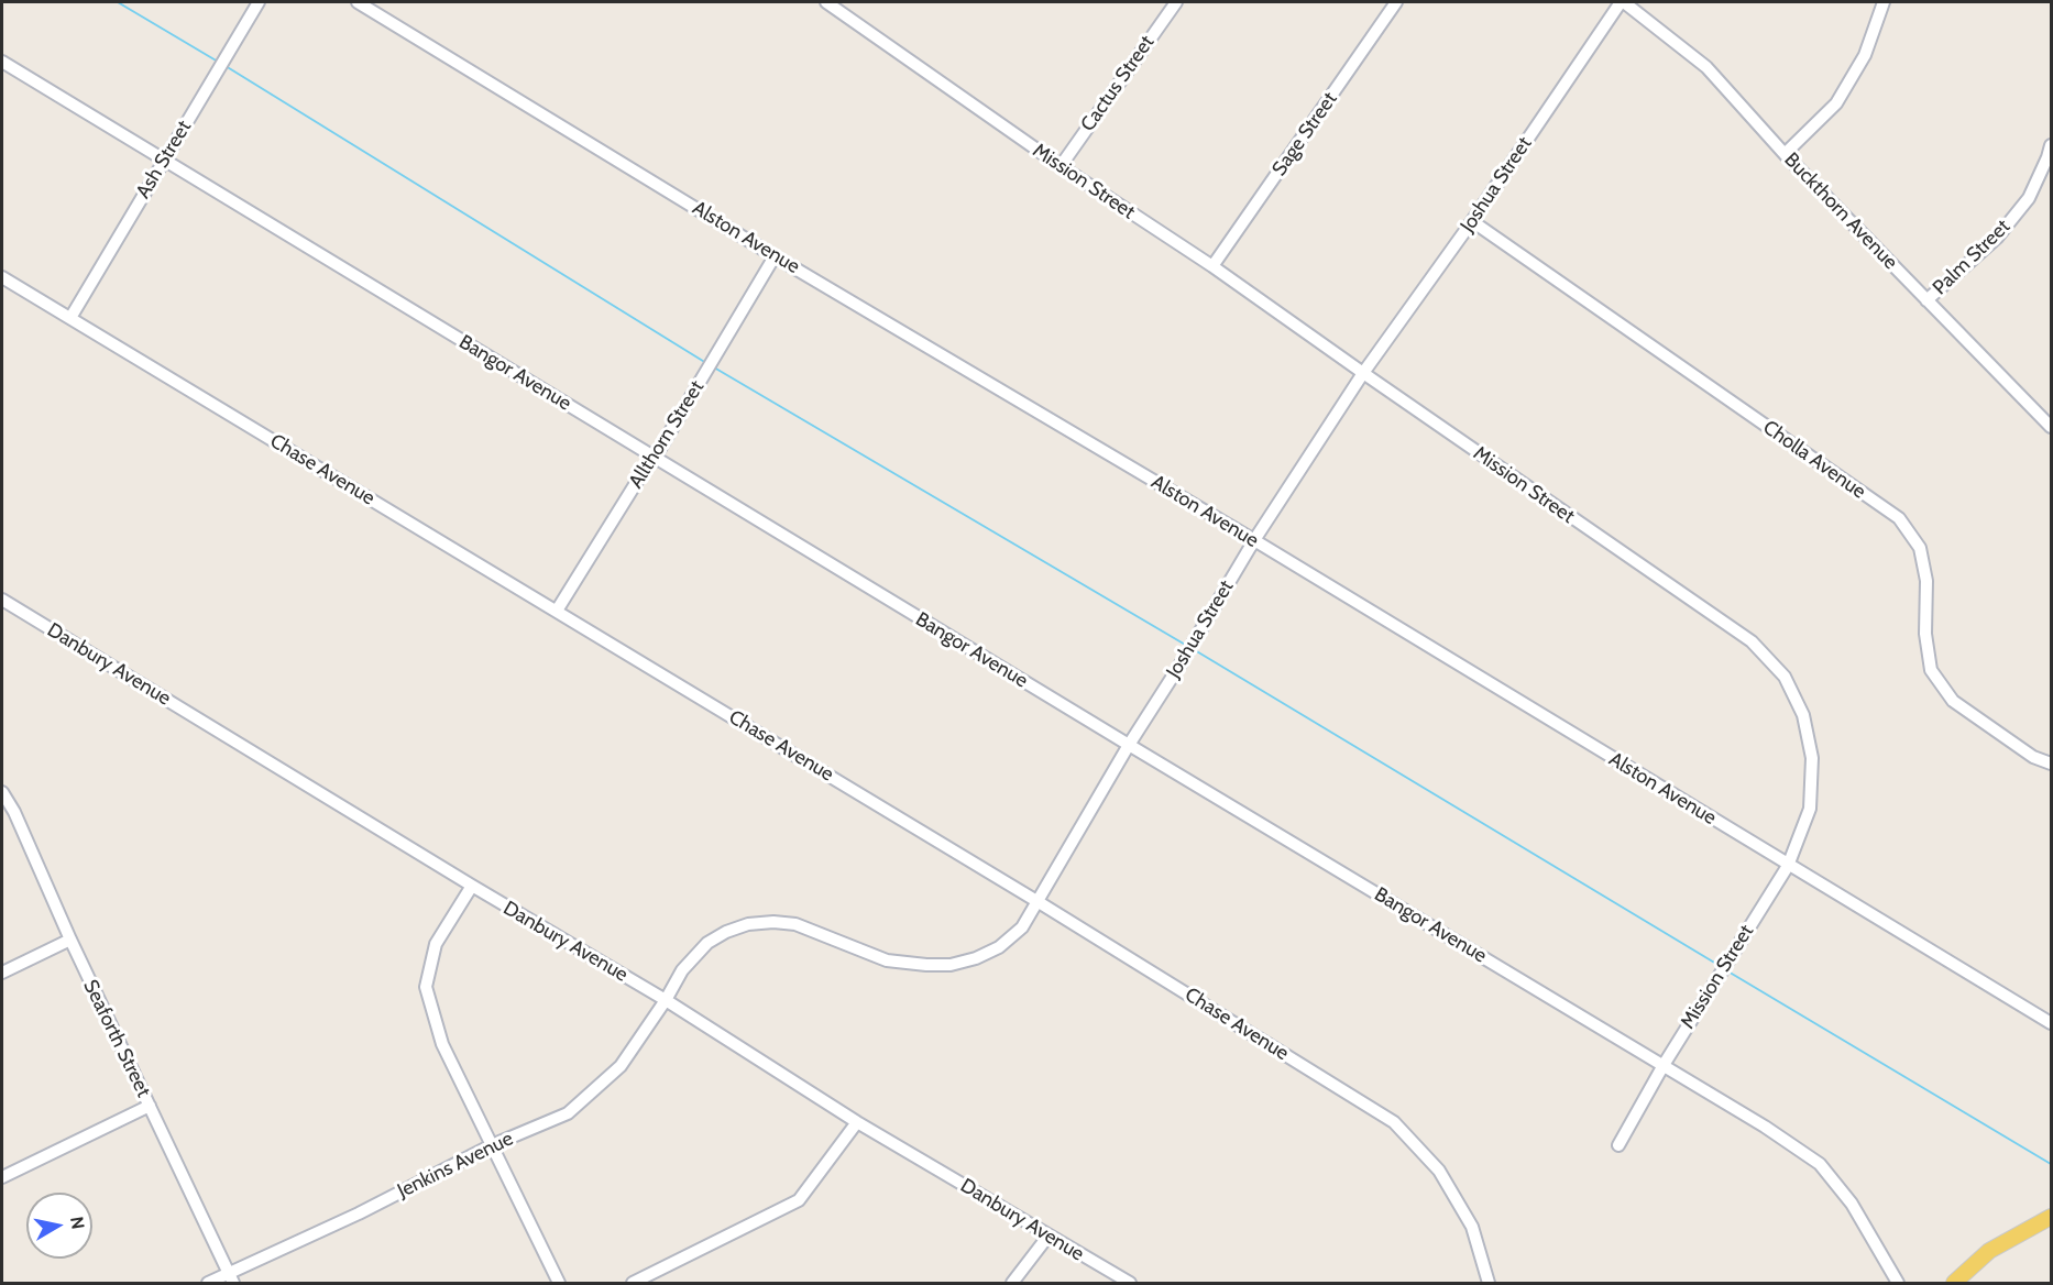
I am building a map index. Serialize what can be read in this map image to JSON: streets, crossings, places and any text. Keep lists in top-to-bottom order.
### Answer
{
  "streets": {
    "street": [
      "Cactus Street",
      "Sage Street",
      "Ash Street",
      "Mission Street",
      "Joshua Street",
      "Buckthorn Avenue",
      "Alston Avenue",
      "Palm Street",
      "Bangor Avenue",
      "Allthorn Street",
      "Cholla Avenue",
      "Chase Avenue",
      "Danbury Avenue",
      "Seaforth Street",
      "Jenkins Avenue"
    ]
  },
  "crossings": [
    ["Cactus Street", "Mission Street"],
    ["Sage Street", "Mission Street"],
    ["Ash Street", "Bangor Avenue"],
    ["Ash Street", "Chase Avenue"],
    ["Mission Street", "Joshua Street"],
    ["Mission Street", "Alston Avenue"],
    ["Mission Street", "Bangor Avenue"],
    ["Joshua Street", "Buckthorn Avenue"],
    ["Joshua Street", "Alston Avenue"],
    ["Joshua Street", "Bangor Avenue"],
    ["Joshua Street", "Cholla Avenue"],
    ["Joshua Street", "Chase Avenue"],
    ["Joshua Street", "Danbury Avenue"],
    ["Joshua Street", "Jenkins Avenue"],
    ["Buckthorn Avenue", "Palm Street"],
    ["Alston Avenue", "Allthorn Street"],
    ["Bangor Avenue", "Allthorn Street"],
    ["Allthorn Street", "Chase Avenue"],
    ["Danbury Avenue", "Jenkins Avenue"],
    ["Seaforth Street", "Jenkins Avenue"]
  ],
  "north": "right"
}
